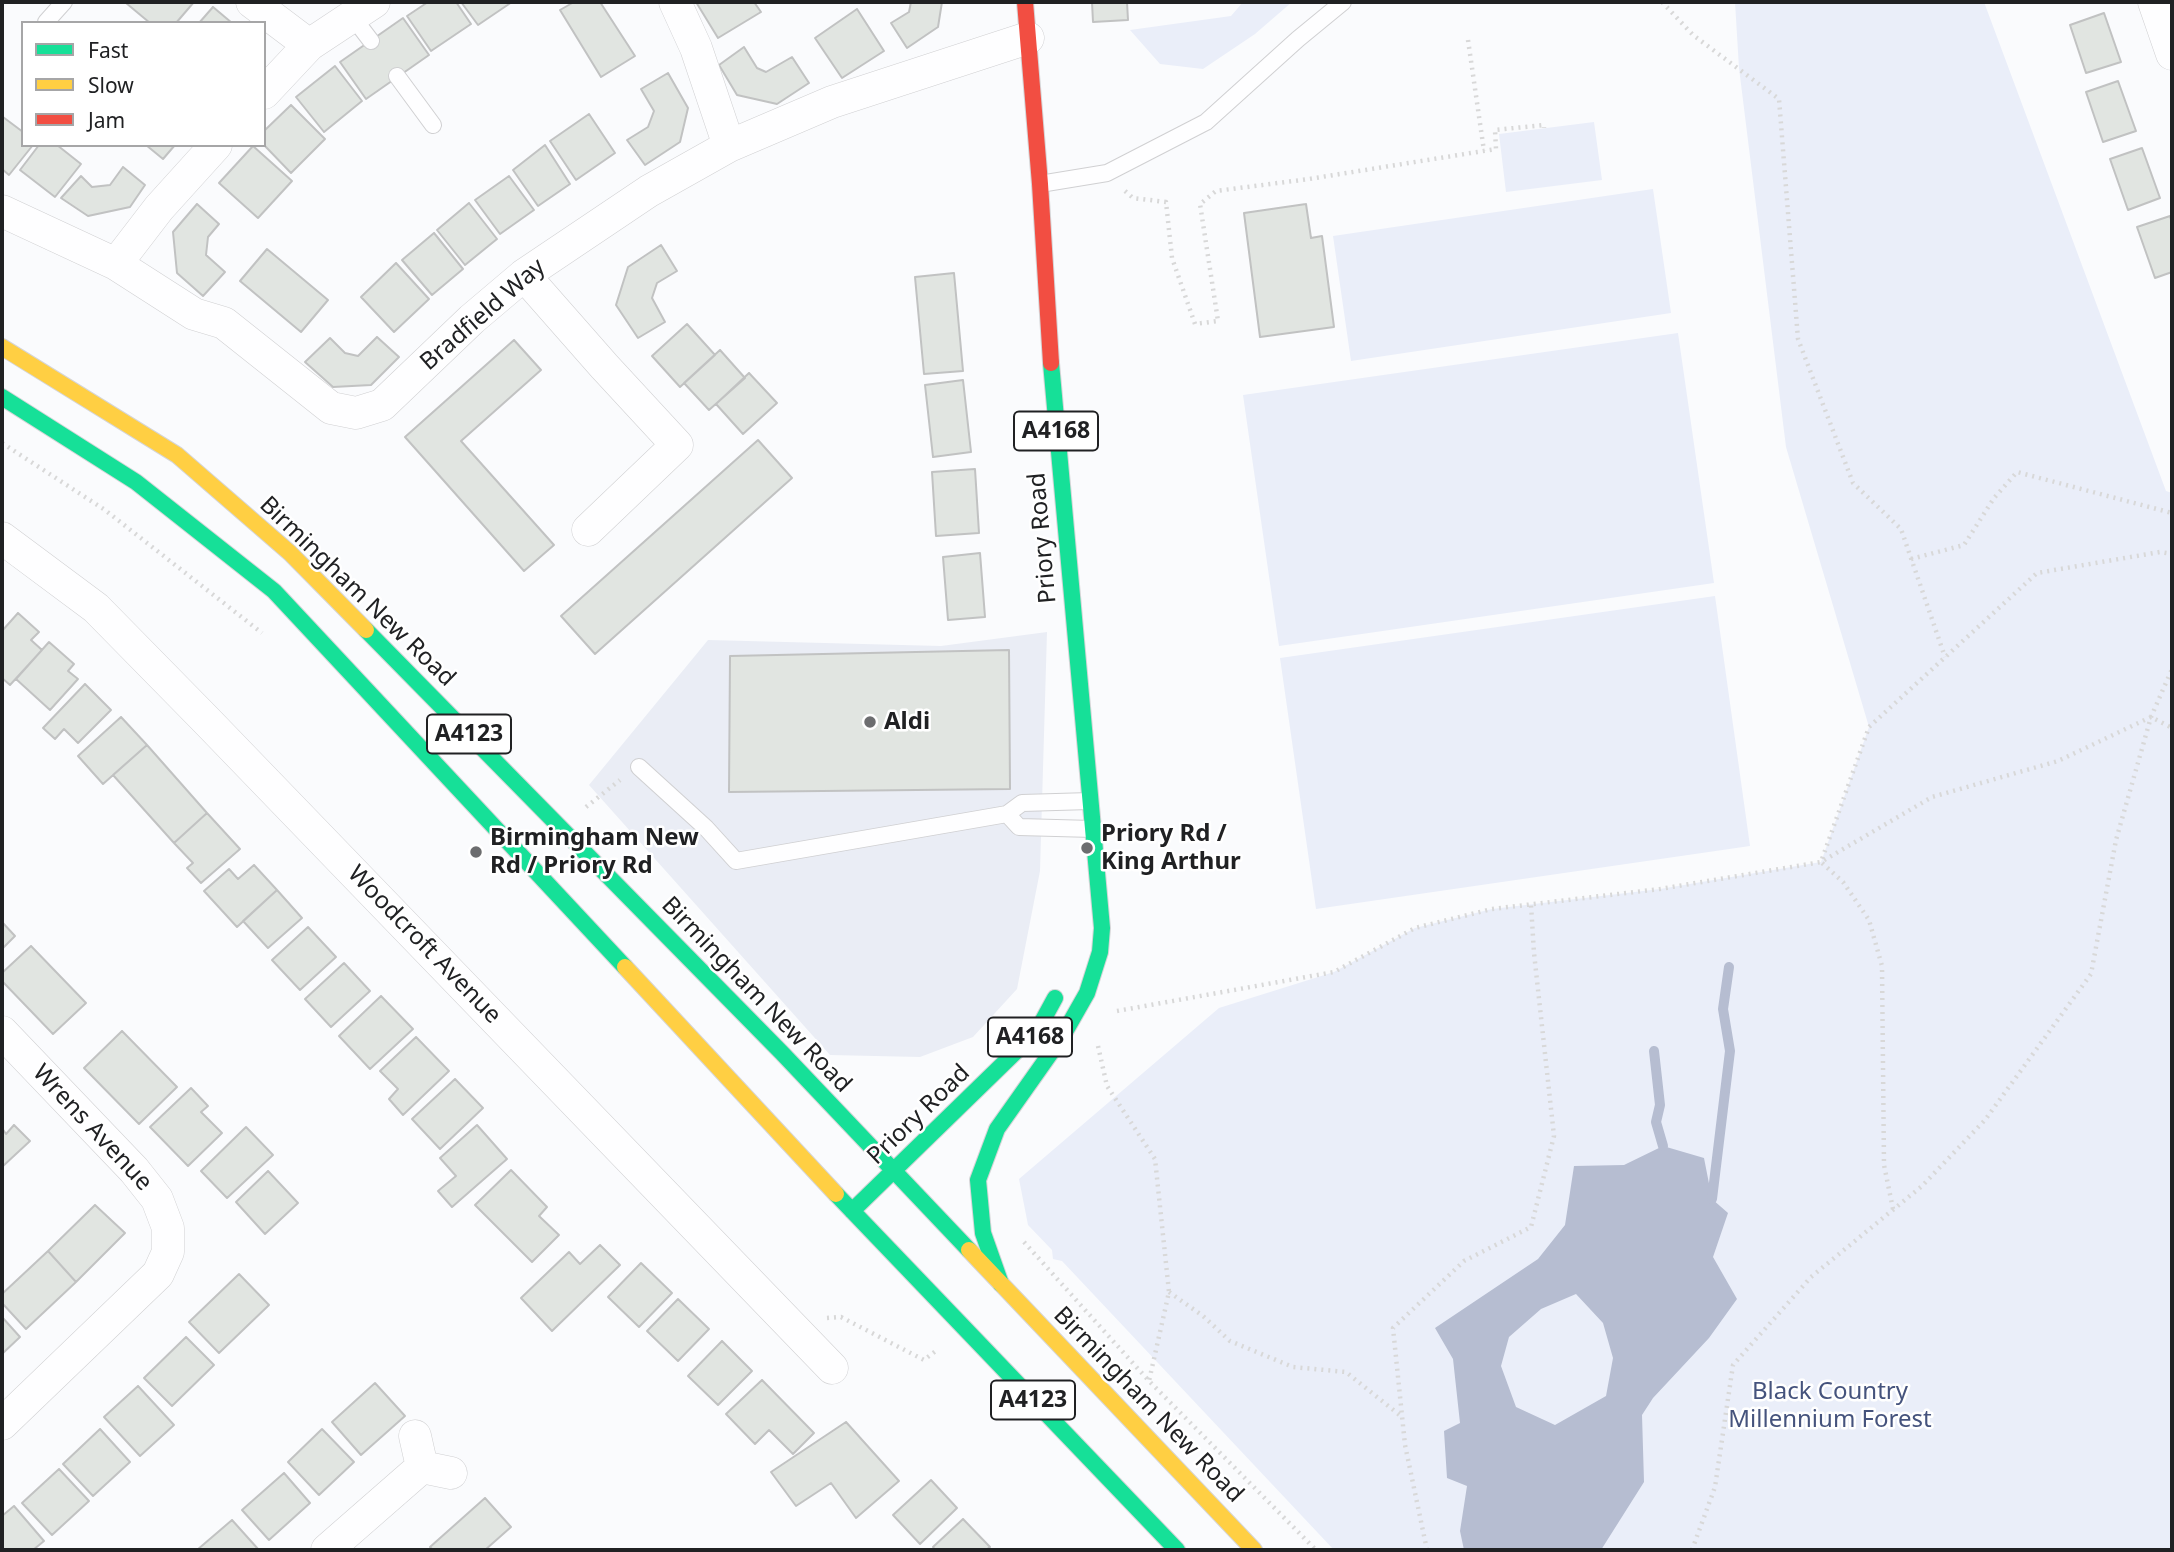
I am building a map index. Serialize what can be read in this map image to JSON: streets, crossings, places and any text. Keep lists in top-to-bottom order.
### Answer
{
  "streets": {
    "main road": [
      "A4168",
      "Priory Road",
      "Birmingham New Road",
      "A4123"
    ],
    "street": ["Bradfield Way", "Woodcroft Avenue", "Wrens Avenue"]
  },
  "crossings": [
    ["Bradfield Way", "Priory Road"],
    ["Priory Road", "Birmingham New Road"],
    ["Priory Road", "A4123"]
  ],
  "parks": ["Black Country Millennium Forest"],
  "places": ["Aldi", "Priory Rd / King Arthur", "Birmingham New Rd / Priory Rd"],
  "legend": ["Fast", "Slow", "Jam"]
}
